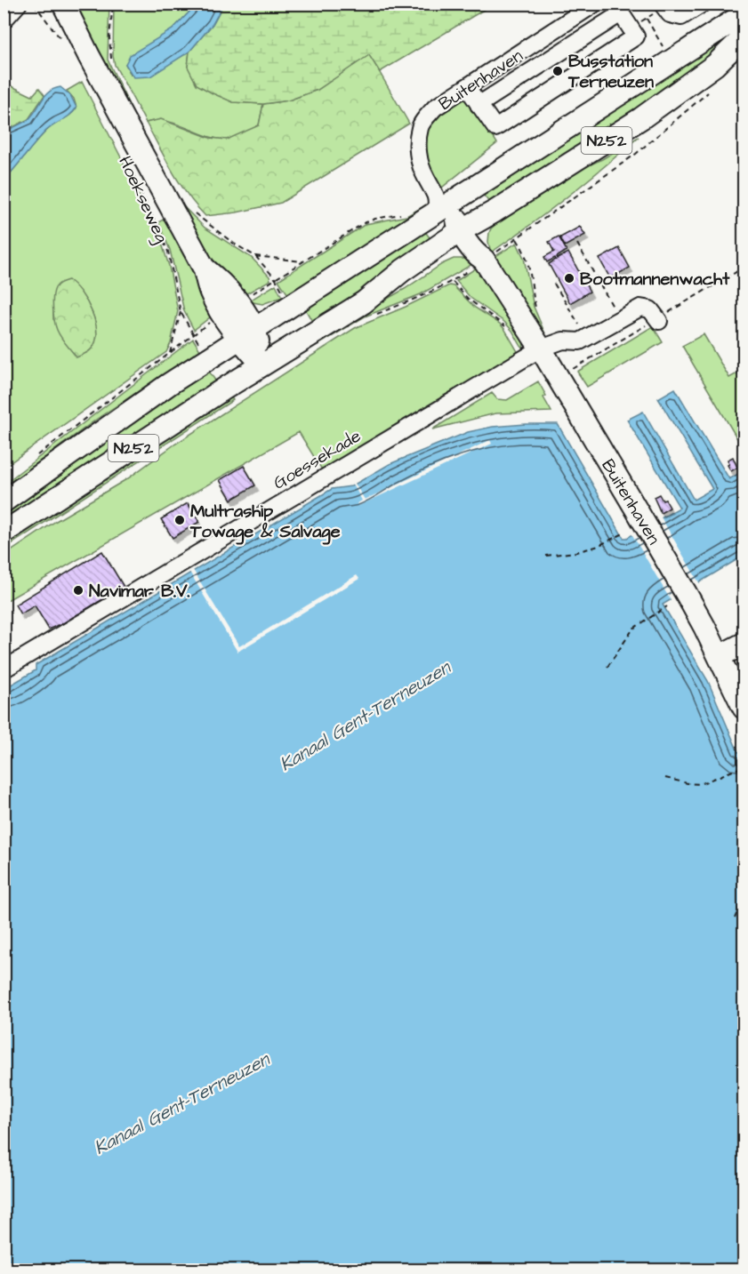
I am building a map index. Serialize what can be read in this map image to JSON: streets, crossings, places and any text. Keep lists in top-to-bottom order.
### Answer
{
  "streets": {
    "main road": ["Buitenhaven", "N252", "Hoekseweg"],
    "street": ["Goessekade"]
  },
  "crossings": [
    ["Buitenhaven", "N252"],
    ["Buitenhaven", "Goessekade"],
    ["N252", "Hoekseweg"]
  ],
  "water": ["Kanaal Gent-Terneuzen"],
  "places": [
    "Busstation Terneuzen",
    "Bootmannenwacht",
    "Multraship Towage & Salvage",
    "Navimar B.V."
  ]
}
